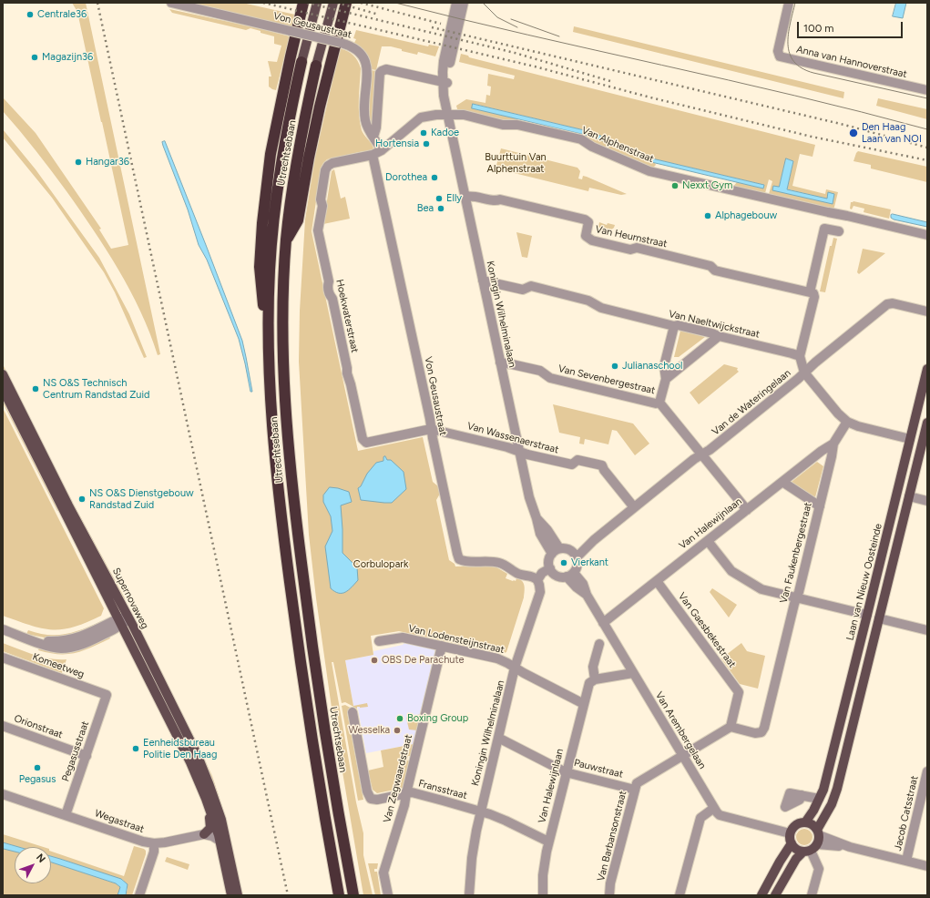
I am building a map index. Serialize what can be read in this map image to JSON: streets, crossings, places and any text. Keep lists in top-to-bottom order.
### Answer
{
  "streets": {
    "highway": ["Utrechtsebaan"],
    "main road": ["Laan van Nieuw Oosteinde", "Supernovaweg"],
    "street": [
      "Von Geusaustraat",
      "Anna van Hannoverstraat",
      "Van Alphenstraat",
      "Van Heurnstraat",
      "Koningin Wilhelminalaan",
      "Hoekwaterstraat",
      "Van Naeltwijckstraat",
      "Van Sevenbergestraat",
      "Van de Wateringelaan",
      "Van Wassenaerstraat",
      "Van Halewijnlaan",
      "Van Faukenbergestraat",
      "Van Gaesbekestraat",
      "Van Lodensteijnstraat",
      "Komeetweg",
      "Orionstraat",
      "Van Arembergelaan",
      "Pegasusstraat",
      "Pauwstraat",
      "Van Zegwaardstraat",
      "Fransstraat",
      "Jacob Catsstraat",
      "Wegastraat",
      "Van Barbansonstraat"
    ]
  },
  "crossings": [
    ["Von Geusaustraat", "Van Alphenstraat"],
    ["Von Geusaustraat", "Koningin Wilhelminalaan"],
    ["Von Geusaustraat", "Van Wassenaerstraat"],
    ["Van Alphenstraat", "Koningin Wilhelminalaan"],
    ["Van Alphenstraat", "Hoekwaterstraat"],
    ["Van Heurnstraat", "Koningin Wilhelminalaan"],
    ["Koningin Wilhelminalaan", "Van Naeltwijckstraat"],
    ["Koningin Wilhelminalaan", "Van Sevenbergestraat"],
    ["Koningin Wilhelminalaan", "Van de Wateringelaan"],
    ["Koningin Wilhelminalaan", "Van Wassenaerstraat"],
    ["Koningin Wilhelminalaan", "Van Lodensteijnstraat"],
    ["Koningin Wilhelminalaan", "Van Arembergelaan"],
    ["Koningin Wilhelminalaan", "Pauwstraat"],
    ["Koningin Wilhelminalaan", "Fransstraat"],
    ["Hoekwaterstraat", "Van Wassenaerstraat"],
    ["Van Sevenbergestraat", "Van de Wateringelaan"],
    ["Van Sevenbergestraat", "Van Halewijnlaan"],
    ["Van de Wateringelaan", "Van Wassenaerstraat"],
    ["Van de Wateringelaan", "Van Arembergelaan"],
    ["Van Halewijnlaan", "Van Faukenbergestraat"],
    ["Van Halewijnlaan", "Van Gaesbekestraat"],
    ["Van Halewijnlaan", "Van Lodensteijnstraat"],
    ["Van Halewijnlaan", "Van Arembergelaan"],
    ["Van Halewijnlaan", "Pauwstraat"],
    ["Van Halewijnlaan", "Fransstraat"],
    ["Van Faukenbergestraat", "Van Gaesbekestraat"],
    ["Van Faukenbergestraat", "Van Barbansonstraat"],
    ["Laan van Nieuw Oosteinde", "Van Arembergelaan"],
    ["Van Gaesbekestraat", "Van Barbansonstraat"],
    ["Van Lodensteijnstraat", "Van Zegwaardstraat"],
    ["Komeetweg", "Pegasusstraat"],
    ["Orionstraat", "Pegasusstraat"],
    ["Van Arembergelaan", "Van Barbansonstraat"],
    ["Pegasusstraat", "Wegastraat"],
    ["Pauwstraat", "Van Barbansonstraat"],
    ["Van Zegwaardstraat", "Fransstraat"]
  ],
  "parks": ["Buurttuin Van Alphenstraat", "Corbulopark"],
  "places": [
    "Centrale36",
    "Magazijn36",
    "Kadoe",
    "Den Haag Laan van NOI",
    "Hortensia",
    "Hangar36",
    "Dorothea",
    "Nexxt Gym",
    "Elly",
    "Bea",
    "Alphagebouw",
    "Julianaschool",
    "NS O&S Technisch Centrum Randstad Zuid",
    "NS O&S Dienstgebouw Randstad Zuid",
    "Vierkant",
    "OBS De Parachute",
    "Boxing Group",
    "Wesselka",
    "Eenheidsbureau Politie Den Haag",
    "Pegasus"
  ],
  "scale_bar": "100 m",
  "north": "top right"
}
